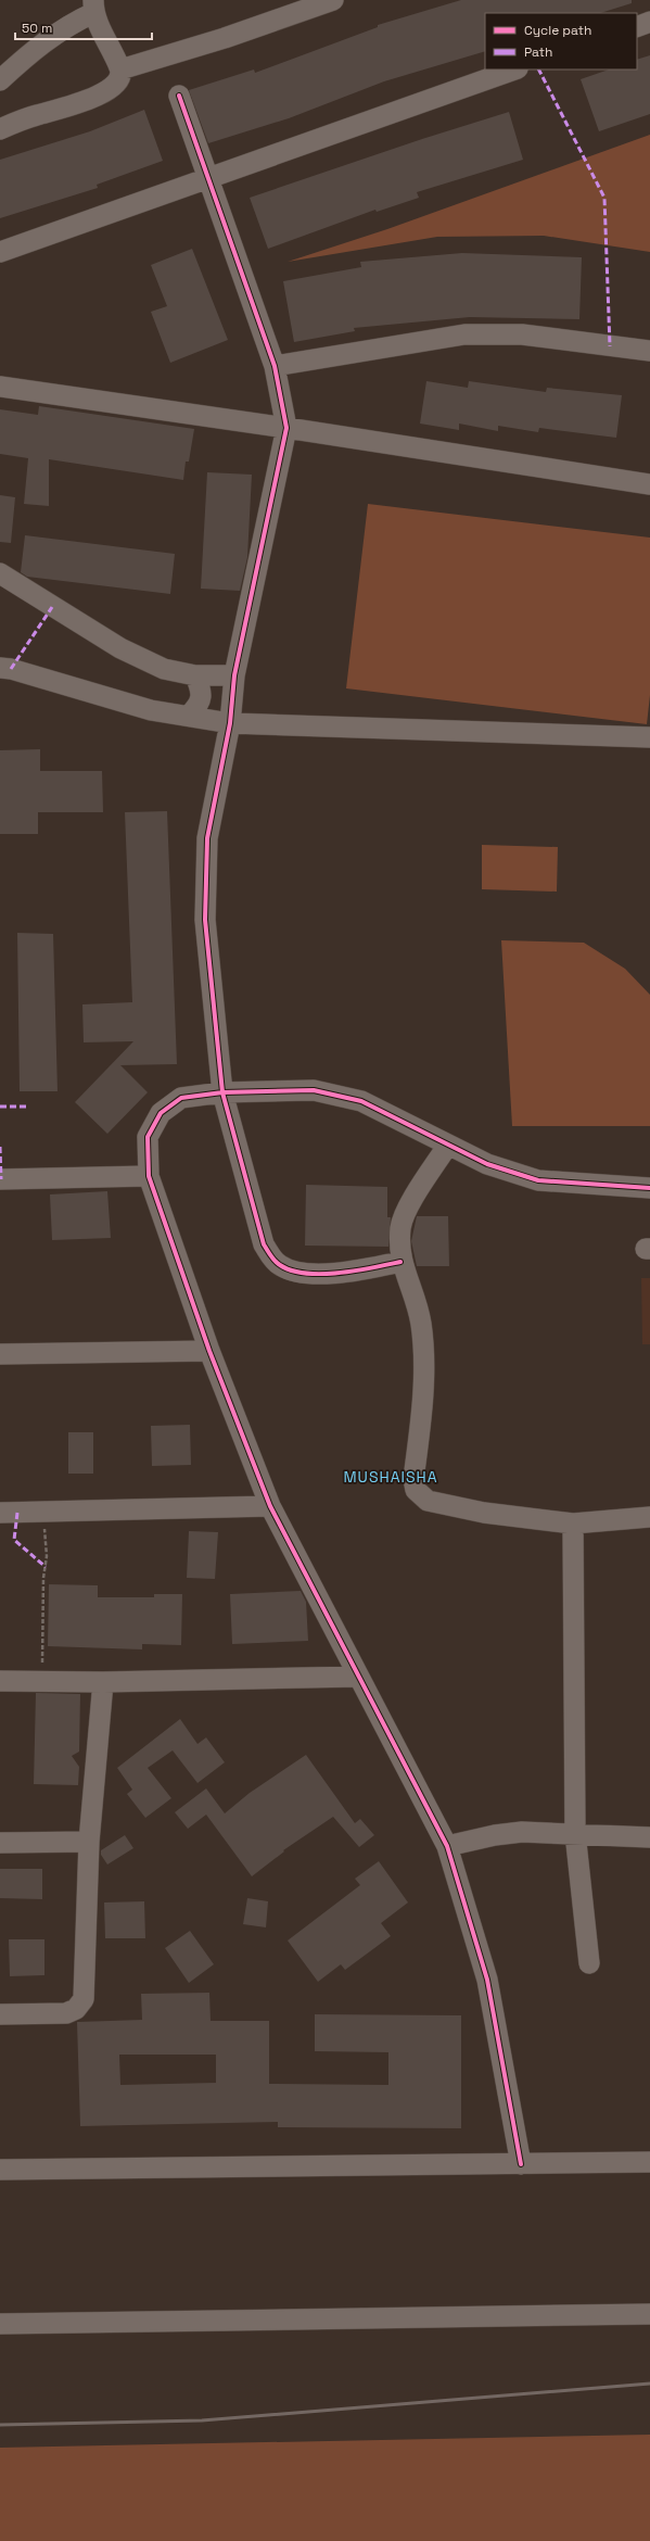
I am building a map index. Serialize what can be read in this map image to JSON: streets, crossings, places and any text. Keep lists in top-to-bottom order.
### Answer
{
  "districts": ["MUSHAISHA"],
  "legend": ["Cycle path", "Path"],
  "scale_bar": "50 m"
}
